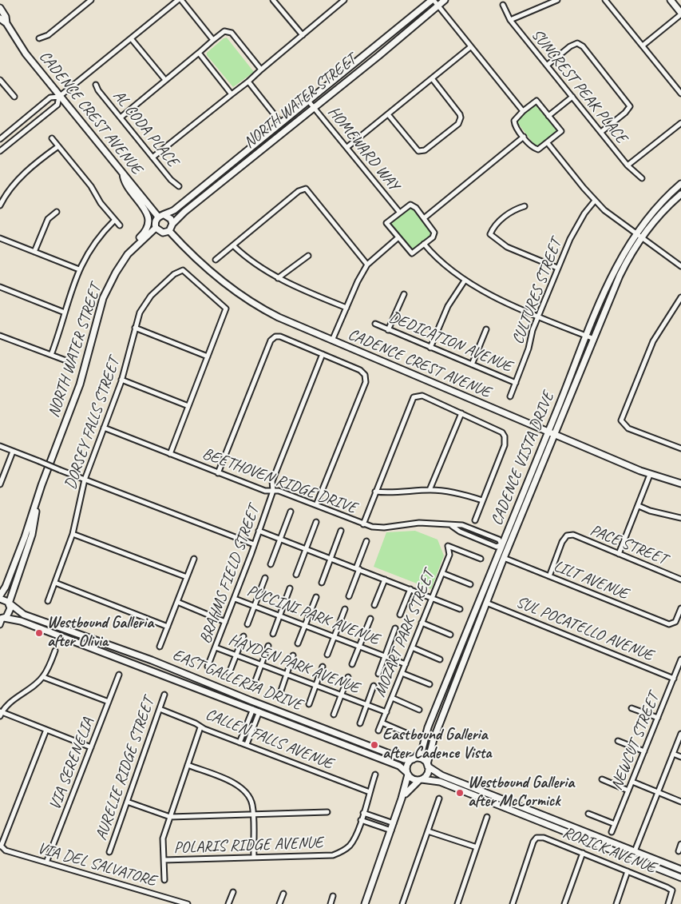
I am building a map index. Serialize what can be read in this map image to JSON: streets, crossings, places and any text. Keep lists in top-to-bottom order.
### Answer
{
  "streets": {
    "street": [
      "SUNCREST PEAK PLACE",
      "NORTH WATER STREET",
      "CADENCE CREST AVENUE",
      "AL CODA PLACE",
      "HOMEWARD WAY",
      "CULTURES STREET",
      "DEDICATION AVENUE",
      "DORSEY FALLS STREET",
      "CADENCE VISTA DRIVE",
      "BEETHOVEN RIDGE DRIVE",
      "PACE STREET",
      "BRAHMS FIELD STREET",
      "LILT AVENUE",
      "PUCCINI PARK AVENUE",
      "SUL POCATELLO AVENUE",
      "MOZART PARK STREET",
      "HAYDEN PARK AVENUE",
      "EAST GALLERIA DRIVE",
      "CALLEN FALLS AVENUE",
      "NEWCUT STREET",
      "VIA SERENELIA",
      "AURELIE RIDGE STREET",
      "POLARIS RIDGE AVENUE",
      "RORICK AVENUE",
      "VIA DEL SALVATORE"
    ]
  },
  "crossings": [
    ["NORTH WATER STREET", "CADENCE CREST AVENUE"],
    ["NORTH WATER STREET", "HOMEWARD WAY"],
    ["NORTH WATER STREET", "EAST GALLERIA DRIVE"],
    ["CADENCE CREST AVENUE", "CADENCE VISTA DRIVE"],
    ["CULTURES STREET", "DEDICATION AVENUE"],
    ["DORSEY FALLS STREET", "BEETHOVEN RIDGE DRIVE"],
    ["CADENCE VISTA DRIVE", "BEETHOVEN RIDGE DRIVE"],
    ["CADENCE VISTA DRIVE", "LILT AVENUE"],
    ["CADENCE VISTA DRIVE", "SUL POCATELLO AVENUE"],
    ["CADENCE VISTA DRIVE", "EAST GALLERIA DRIVE"],
    ["BEETHOVEN RIDGE DRIVE", "BRAHMS FIELD STREET"],
    ["PACE STREET", "LILT AVENUE"],
    ["BRAHMS FIELD STREET", "PUCCINI PARK AVENUE"],
    ["BRAHMS FIELD STREET", "HAYDEN PARK AVENUE"],
    ["PUCCINI PARK AVENUE", "MOZART PARK STREET"],
    ["SUL POCATELLO AVENUE", "NEWCUT STREET"],
    ["MOZART PARK STREET", "HAYDEN PARK AVENUE"],
    ["CALLEN FALLS AVENUE", "AURELIE RIDGE STREET"],
    ["VIA SERENELIA", "VIA DEL SALVATORE"]
  ],
  "places": ["Westbound Galleria after Olivia", "Eastbound Galleria after Cadence Vista", "Westbound Galleria after McCormick"]
}
